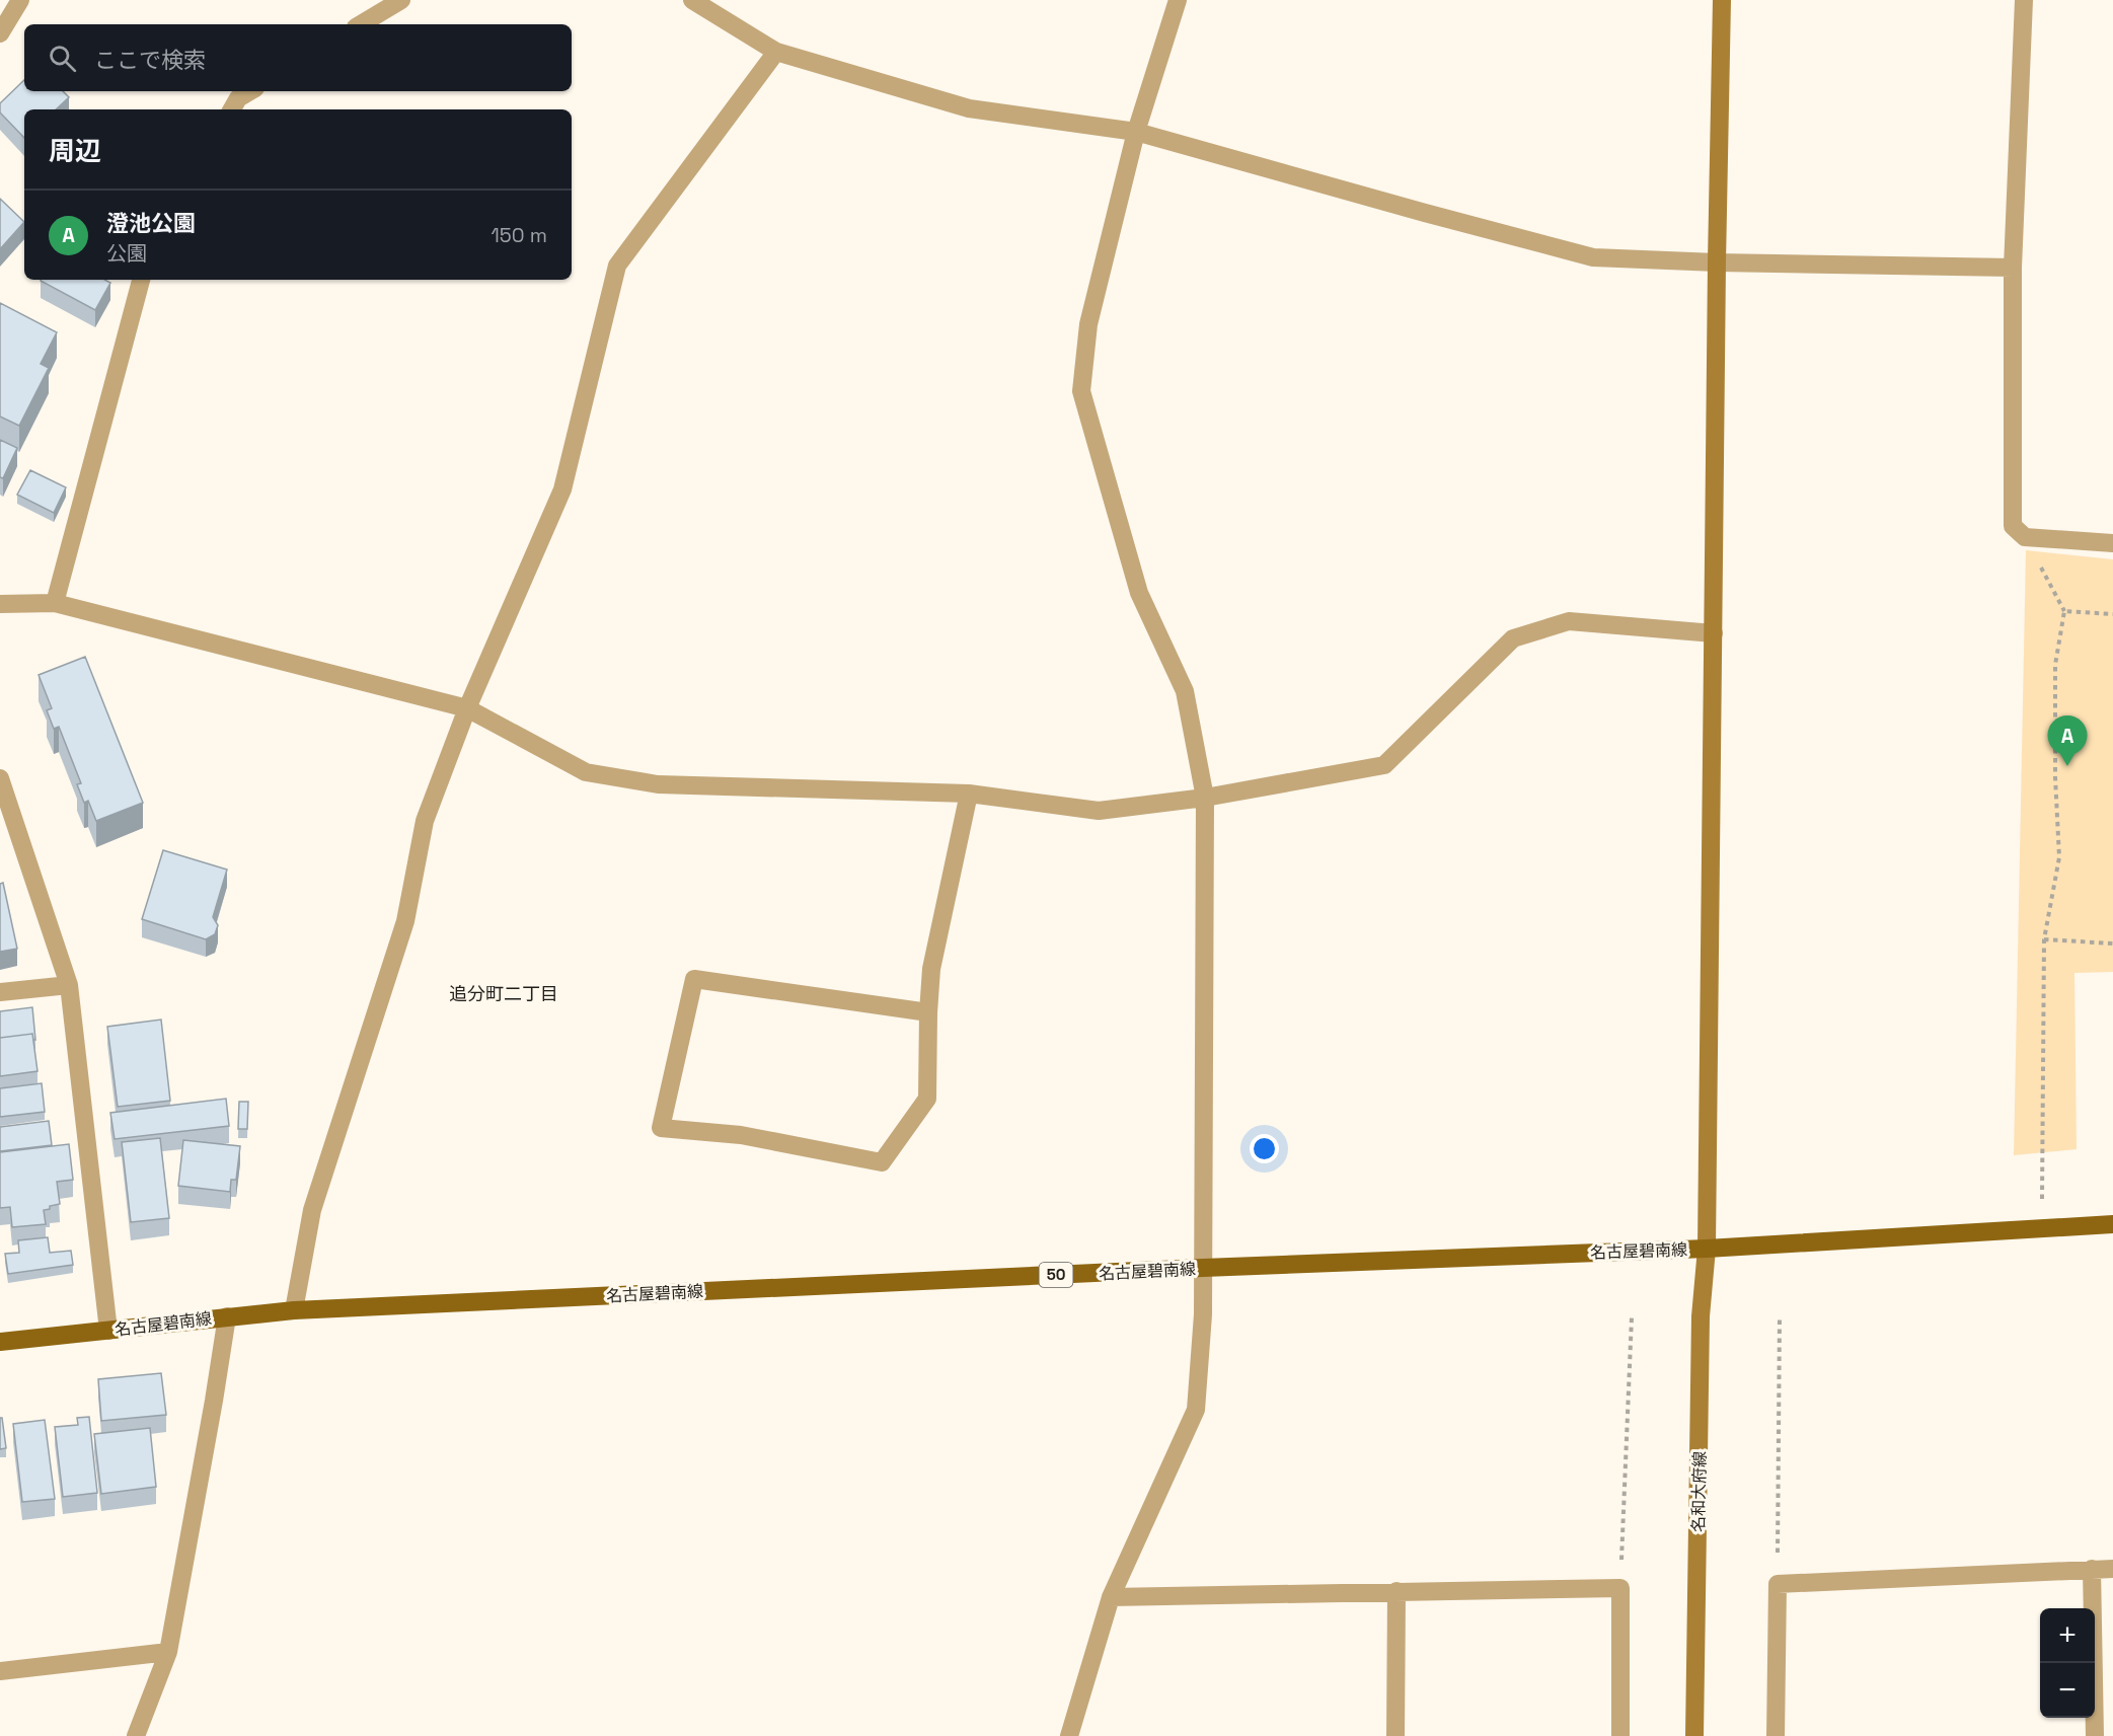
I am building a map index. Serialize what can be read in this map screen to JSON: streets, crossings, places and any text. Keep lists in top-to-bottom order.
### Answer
{
  "streets": {
    "main road": ["名古屋碧南線", "50"],
    "street": ["名和大府線"]
  },
  "crossings": [
    ["名古屋碧南線", "名和大府線"]
  ],
  "districts": ["追分町二丁目"],
  "page": {
    "search": "ここで検索",
    "heading": "周辺",
    "list": [
      {
        "mark": "A",
        "name": "澄池公園",
        "note": "公園",
        "value": "150 m"
      }
    ],
    "pins": "A",
    "map_buttons": ["+", "−"]
  }
}
